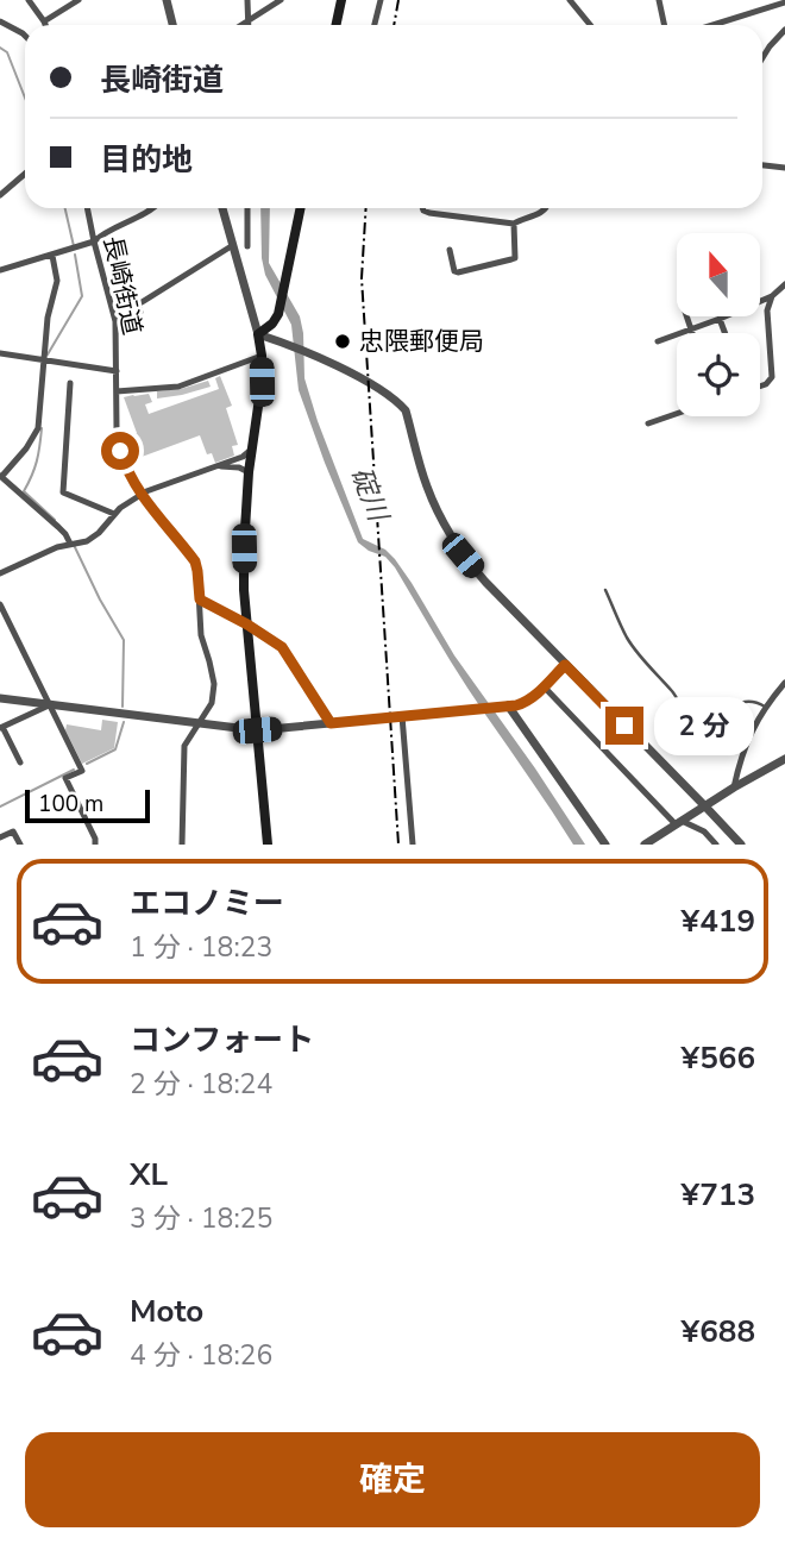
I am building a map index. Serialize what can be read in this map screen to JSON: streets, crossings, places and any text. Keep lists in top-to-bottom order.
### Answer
{
  "streets": {
    "street": ["長崎街道"]
  },
  "water": ["碇川"],
  "places": ["忠隈郵便局"],
  "scale_bar": "100 m",
  "north": "top",
  "page": {
    "banner": ["長崎街道", "目的地"],
    "bubble": "2 分",
    "scale": "100 m",
    "list": [
      {
        "name": "エコノミー",
        "note": "1 分 · 18:23",
        "value": "¥419"
      },
      {
        "name": "コンフォート",
        "note": "2 分 · 18:24",
        "value": "¥566"
      },
      {
        "name": "XL",
        "note": "3 分 · 18:25",
        "value": "¥713"
      },
      {
        "name": "Moto",
        "note": "4 分 · 18:26",
        "value": "¥688"
      }
    ],
    "buttons": "確定"
  }
}
